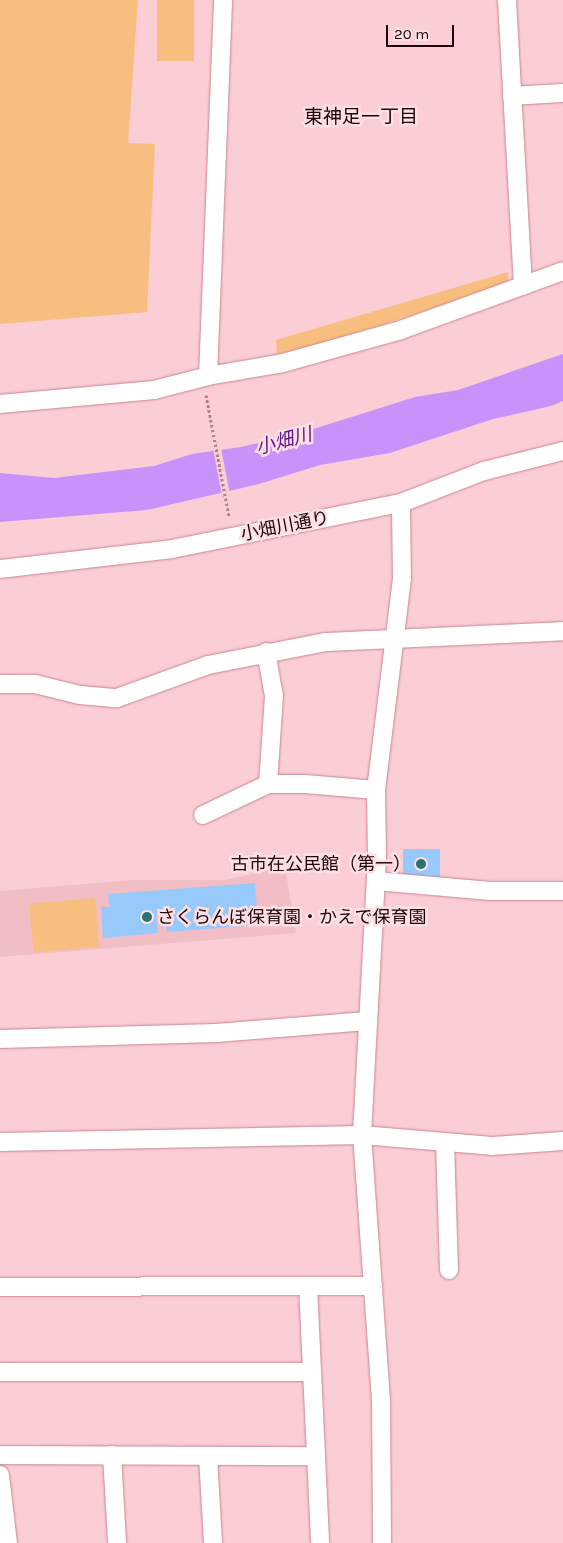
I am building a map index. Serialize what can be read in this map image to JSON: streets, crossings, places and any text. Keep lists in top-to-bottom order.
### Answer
{
  "streets": {
    "street": ["小畑川通り"]
  },
  "districts": ["東神足一丁目"],
  "water": ["小畑川"],
  "places": ["古市在公民館（第一）", "さくらんぼ保育園・かえで保育園"],
  "scale_bar": "20 m"
}
